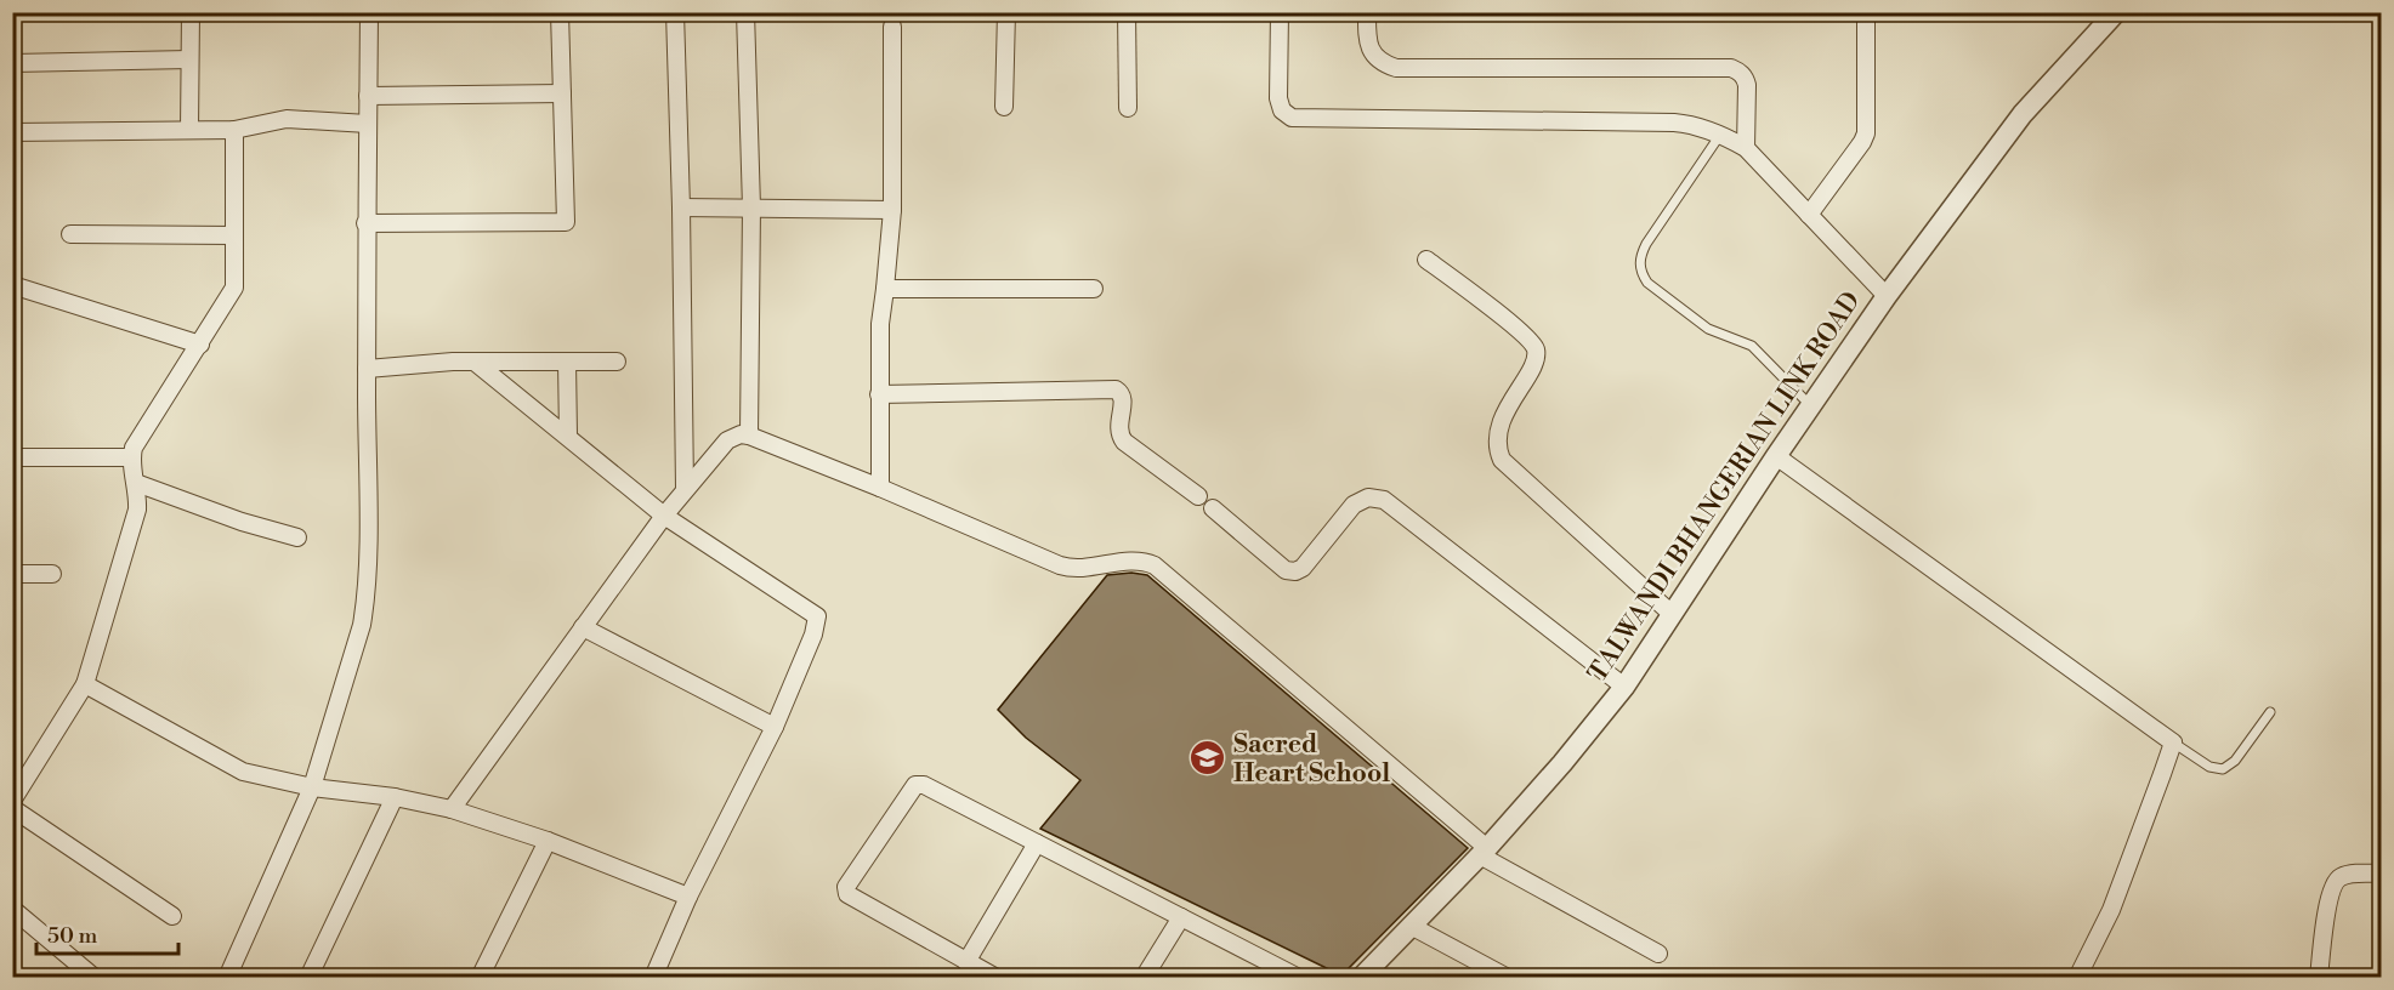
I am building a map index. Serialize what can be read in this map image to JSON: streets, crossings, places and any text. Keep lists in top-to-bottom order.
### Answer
{
  "streets": {
    "street": ["TALWANDI BHANGERIAN LINK ROAD"]
  },
  "places": {
    "school or university": ["Sacred Heart School"]
  },
  "scale_bar": "50 m"
}
